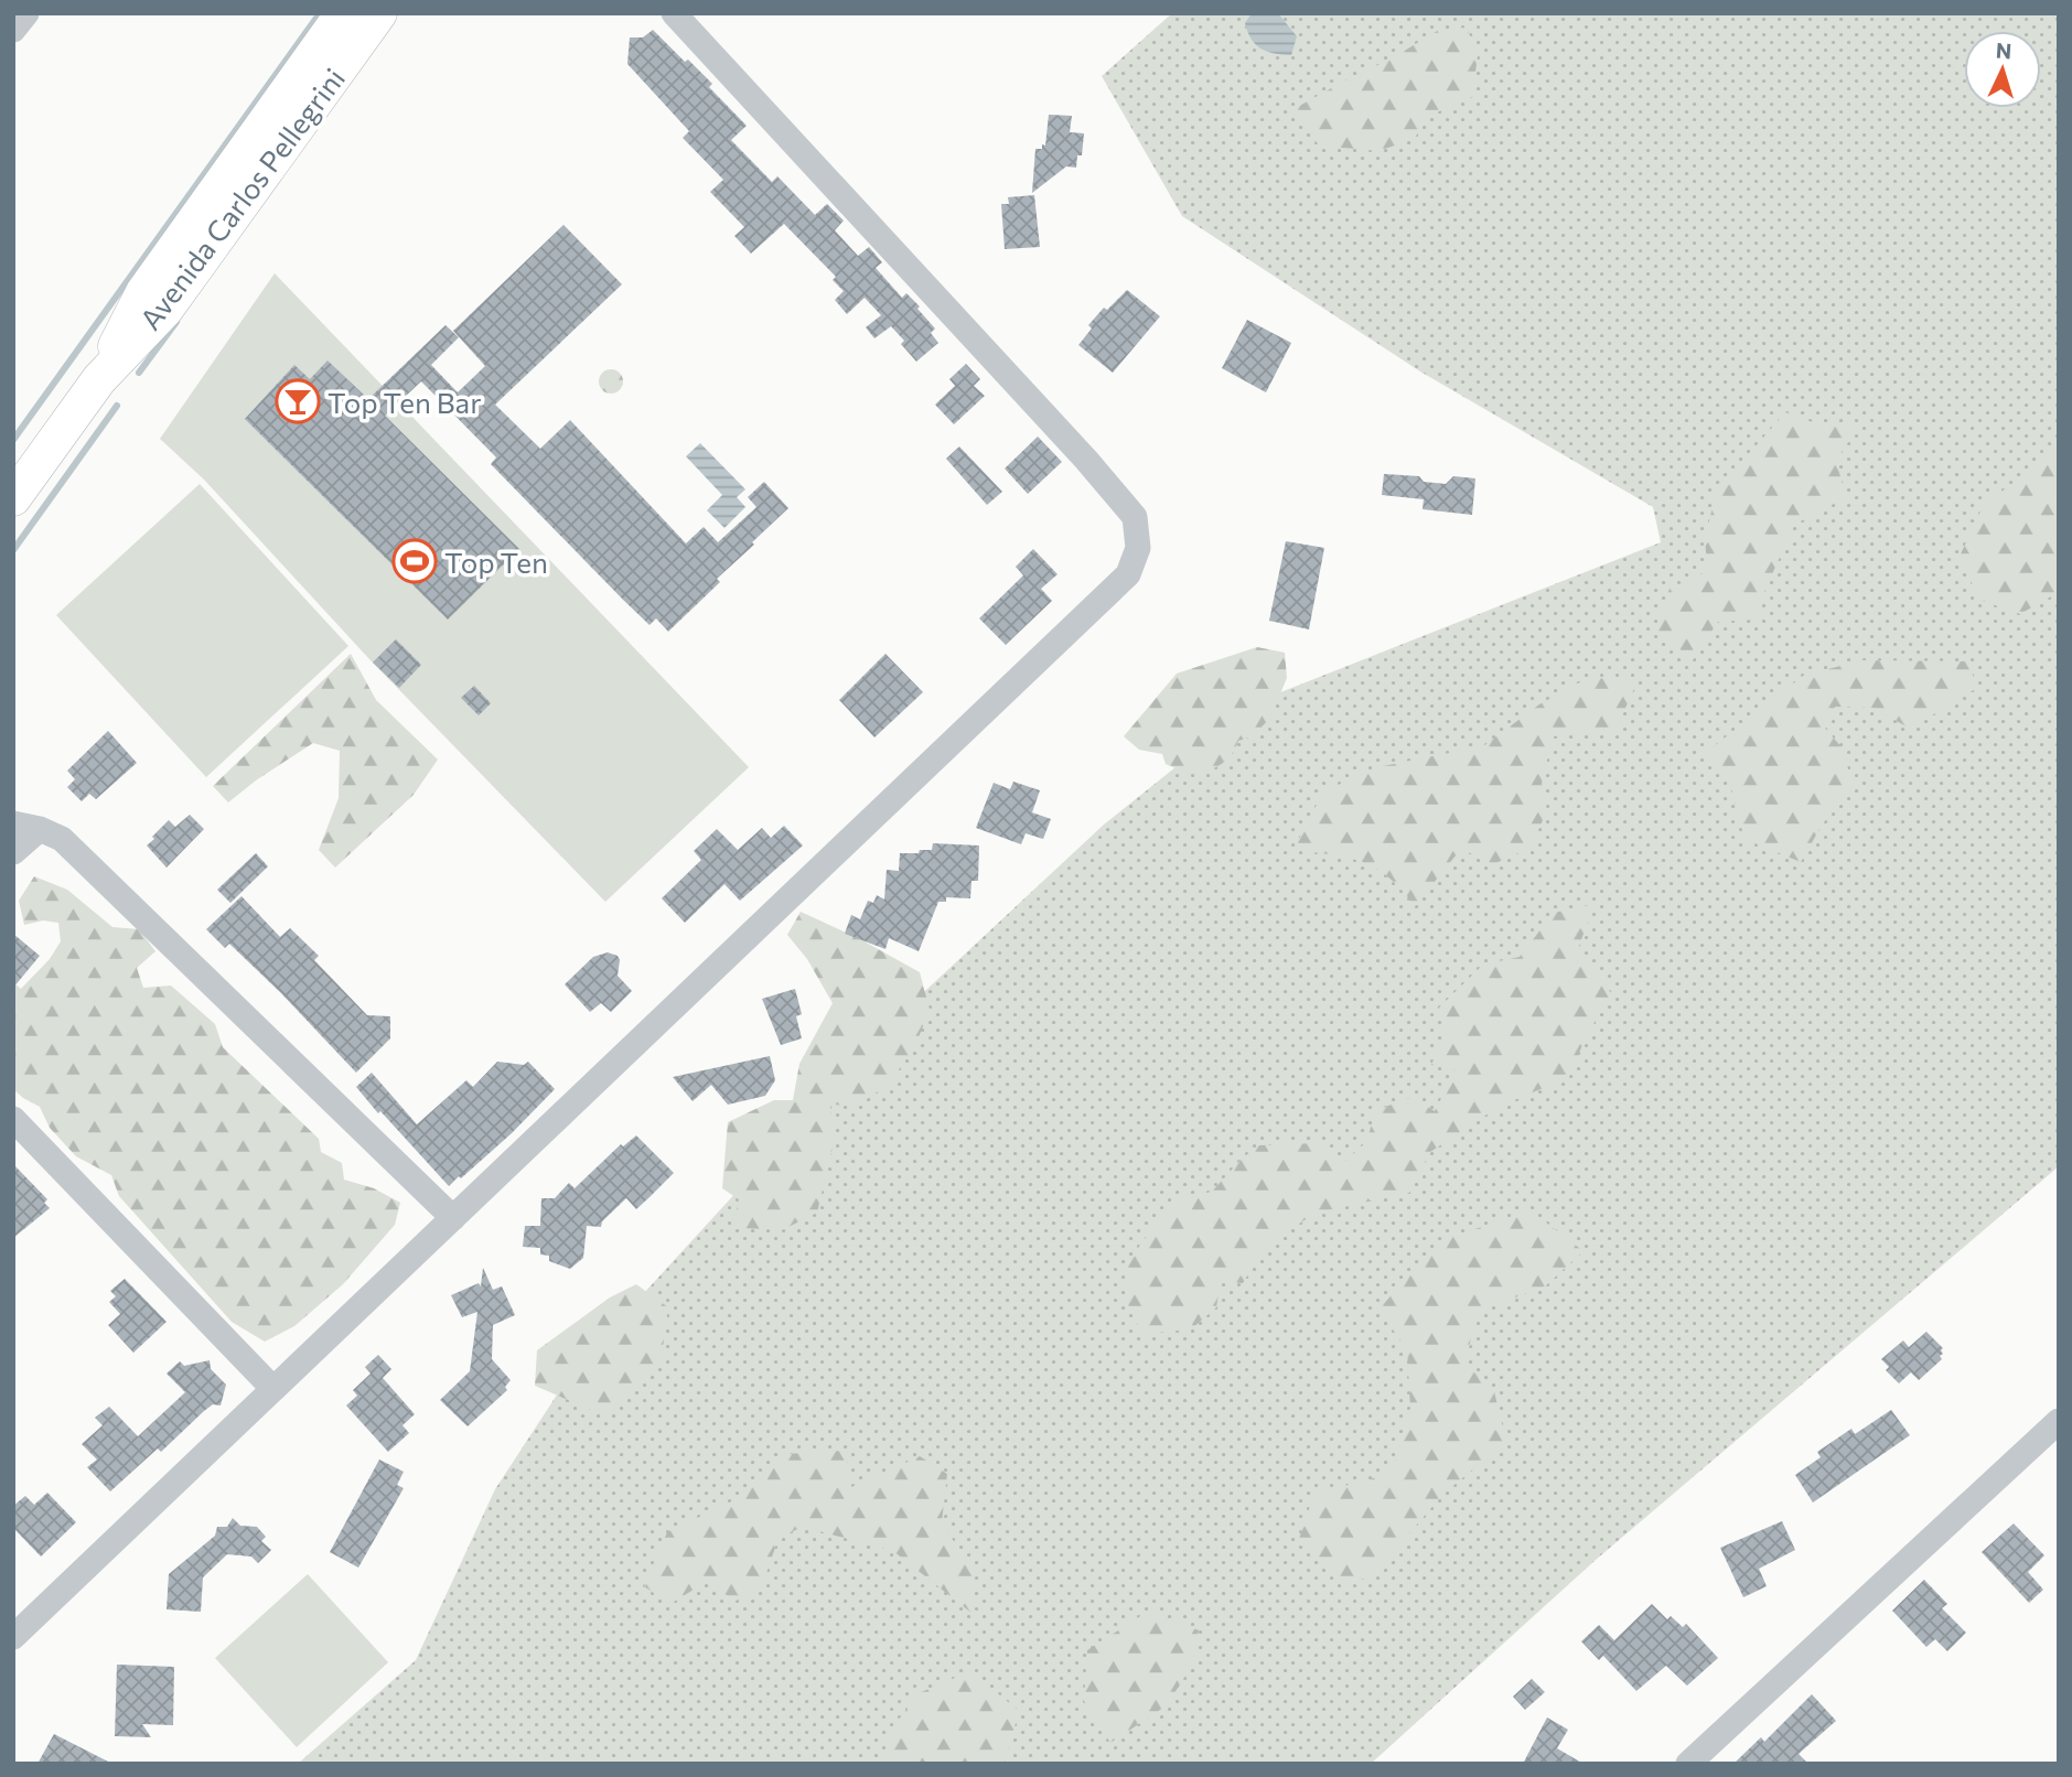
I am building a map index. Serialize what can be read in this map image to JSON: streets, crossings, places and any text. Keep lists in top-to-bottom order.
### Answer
{
  "streets": {
    "main road": ["Avenida Carlos Pellegrini"]
  },
  "places": {
    "bar": ["Top Ten Bar"],
    "sports": ["Top Ten"]
  },
  "north": "top"
}
